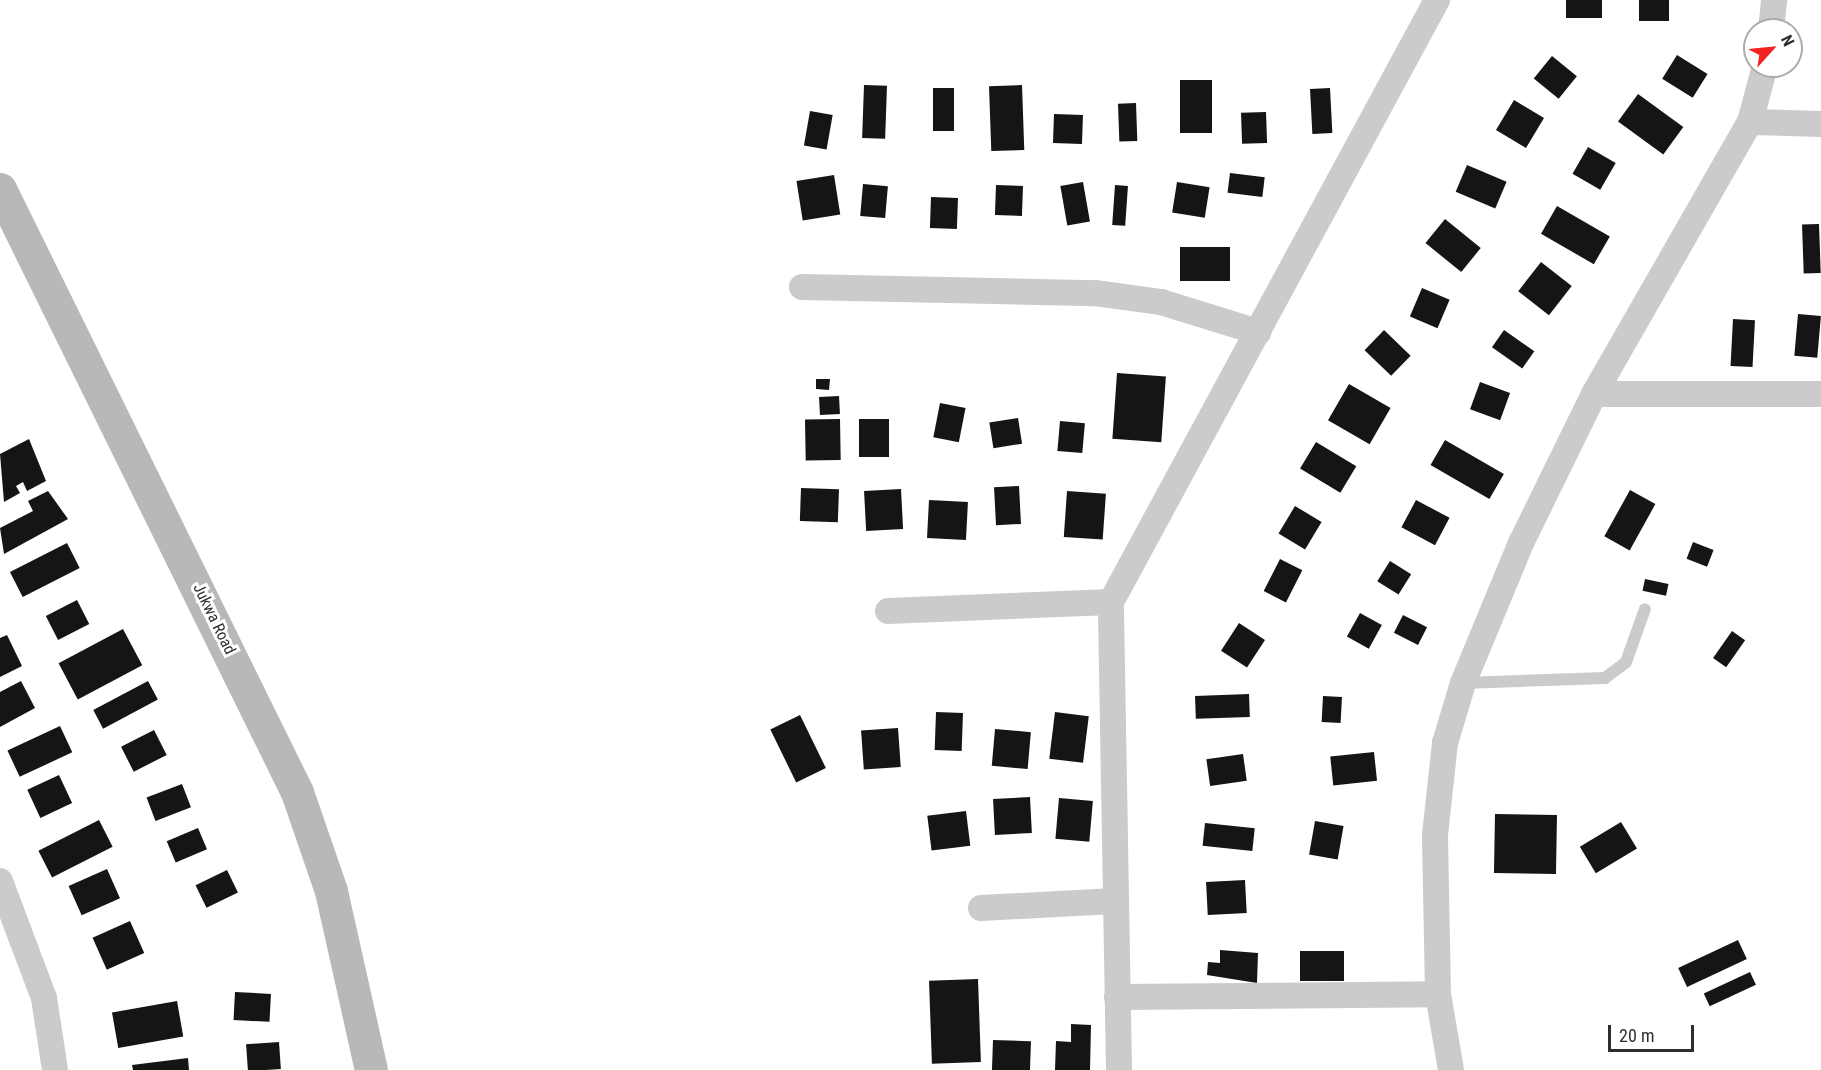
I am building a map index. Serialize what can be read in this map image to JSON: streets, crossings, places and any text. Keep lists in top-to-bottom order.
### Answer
{
  "streets": {
    "street": ["Jukwa Road"]
  },
  "scale_bar": "20 m",
  "north": "top right"
}
